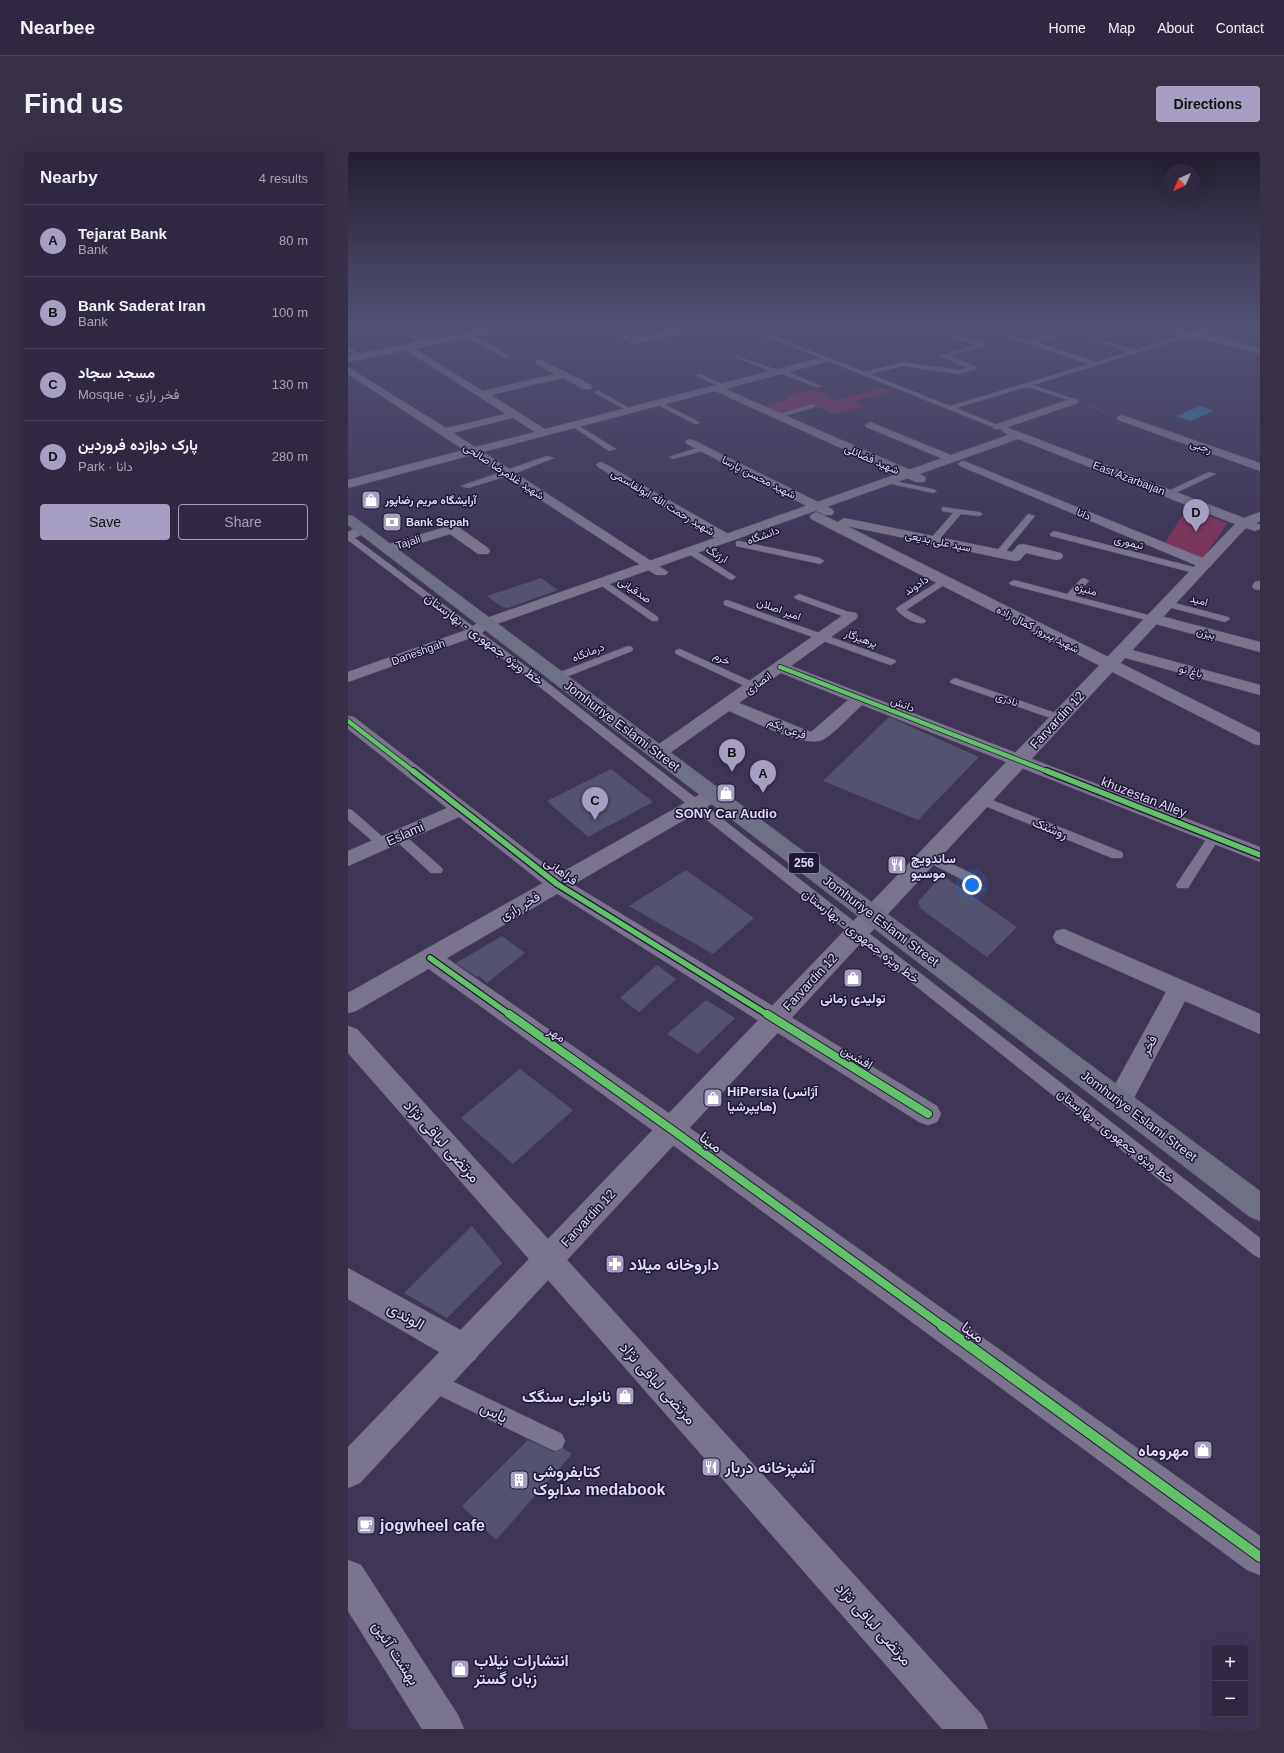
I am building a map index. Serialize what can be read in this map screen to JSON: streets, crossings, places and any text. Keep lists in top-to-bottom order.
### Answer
{
  "streets": {
    "main road": ["Jomhuriye Eslami Street", "256"],
    "street": [
      "رجبی",
      "شهید فضائلی",
      "شهید غلامرضا صالحی",
      "شهید محسن پارسا",
      "East Azarbaijan",
      "شهید رحمت الله ابولقاسمی",
      "دانا",
      "دانشگاه",
      "سید علی بدیعی",
      "Tajali",
      "شهید پیروز کمال زاده",
      "بیژن",
      "Daneshgah",
      "باغ نو",
      "انصاری",
      "دانش",
      "Farvardin 12",
      "فرعی یکم",
      "khuzestan Alley",
      "Eslami",
      "فراهانی",
      "فخر رازی",
      "مهر",
      "فخر",
      "افشین",
      "مرتضی لبافی نژاد",
      "مینا",
      "الوندی",
      "بهشت آئین"
    ],
    "lane": [
      "تیموری",
      "ارژنگ",
      "دادوند",
      "منیژه",
      "صدقیانی",
      "امید",
      "امیر اصلان",
      "پرهیزگار",
      "خط ویژه جمهوری - بهارستان",
      "درمانگاه",
      "خرم",
      "نادری",
      "روشنک",
      "یاس"
    ]
  },
  "crossings": [
    ["شهید فضائلی", "دانا"],
    ["شهید فضائلی", "دانشگاه"],
    ["شهید غلامرضا صالحی", "دانشگاه"],
    ["شهید محسن پارسا", "دانشگاه"],
    ["شهید محسن پارسا", "سید علی بدیعی"],
    ["شهید محسن پارسا", "شهید پیروز کمال زاده"],
    ["East Azarbaijan", "دانشگاه"],
    ["East Azarbaijan", "Farvardin 12"],
    ["شهید رحمت الله ابولقاسمی", "دانشگاه"],
    ["دانا", "دانشگاه"],
    ["دانا", "تیموری"],
    ["دانا", "Farvardin 12"],
    ["دانشگاه", "سید علی بدیعی"],
    ["دانشگاه", "ارژنگ"],
    ["دانشگاه", "صدقیانی"],
    ["دانشگاه", "شهید پیروز کمال زاده"],
    ["دانشگاه", "خط ویژه جمهوری - بهارستان"],
    ["دانشگاه", "Daneshgah"],
    ["دانشگاه", "Jomhuriye Eslami Street"],
    ["سید علی بدیعی", "شهید پیروز کمال زاده"],
    ["Tajali", "Jomhuriye Eslami Street"],
    ["تیموری", "Farvardin 12"],
    ["دادوند", "شهید پیروز کمال زاده"],
    ["منیژه", "امید"],
    ["منیژه", "بیژن"],
    ["منیژه", "Farvardin 12"],
    ["امید", "بیژن"],
    ["امید", "Farvardin 12"],
    ["امیر اصلان", "پرهیزگار"],
    ["امیر اصلان", "انصاری"],
    ["شهید پیروز کمال زاده", "باغ نو"],
    ["شهید پیروز کمال زاده", "Farvardin 12"],
    ["بیژن", "Farvardin 12"],
    ["پرهیزگار", "انصاری"],
    ["خط ویژه جمهوری - بهارستان", "Daneshgah"],
    ["خط ویژه جمهوری - بهارستان", "Farvardin 12"],
    ["خط ویژه جمهوری - بهارستان", "Jomhuriye Eslami Street"],
    ["خط ویژه جمهوری - بهارستان", "فخر رازی"],
    ["Daneshgah", "Jomhuriye Eslami Street"],
    ["درمانگاه", "Jomhuriye Eslami Street"],
    ["خرم", "انصاری"],
    ["باغ نو", "Farvardin 12"],
    ["انصاری", "دانش"],
    ["انصاری", "Jomhuriye Eslami Street"],
    ["انصاری", "فرعی یکم"],
    ["نادری", "Farvardin 12"],
    ["دانش", "Farvardin 12"],
    ["دانش", "فرعی یکم"],
    ["دانش", "khuzestan Alley"],
    ["Farvardin 12", "Jomhuriye Eslami Street"],
    ["Farvardin 12", "khuzestan Alley"],
    ["Farvardin 12", "روشنک"],
    ["Farvardin 12", "فراهانی"],
    ["Farvardin 12", "مهر"],
    ["Farvardin 12", "افشین"],
    ["Farvardin 12", "مرتضی لبافی نژاد"],
    ["Farvardin 12", "مینا"],
    ["Farvardin 12", "الوندی"],
    ["Farvardin 12", "یاس"],
    ["Jomhuriye Eslami Street", "فخر رازی"],
    ["Jomhuriye Eslami Street", "فخر"],
    ["Eslami", "فراهانی"],
    ["فراهانی", "فخر رازی"],
    ["فراهانی", "افشین"],
    ["فخر رازی", "مهر"],
    ["مهر", "مینا"]
  ],
  "places": {
    "shop": [
      "آرایشگاه مریم رضاپور",
      "SONY Car Audio",
      "تولیدی زمانی",
      "HiPersia (آژانس هایپرشیا)",
      "نانوایی سنگک",
      "مهروماه",
      "انتشارات نیلاب زبان گستر"
    ],
    "bank": ["Bank Sepah"],
    "restaurant": ["ساندویچ موسیو", "آشپزخانه دربار"],
    "pharmacy": ["داروخانه میلاد"],
    "building": ["کتابفروشی مدابوک medabook"],
    "cafe": ["jogwheel cafe"]
  },
  "north": "bottom left",
  "page": {
    "header": "Nearbee",
    "nav": [
      "Home",
      "Map",
      "About",
      "Contact"
    ],
    "buttons": [
      "Directions",
      ["Save", "Share"]
    ],
    "title": "Find us",
    "heading": ["Nearby", "4 results"],
    "list": [
      {
        "mark": "A",
        "name": "Tejarat Bank",
        "note": "Bank",
        "value": "80 m"
      },
      {
        "mark": "B",
        "name": "Bank Saderat Iran",
        "note": "Bank",
        "value": "100 m"
      },
      {
        "mark": "C",
        "name": "مسجد سجاد",
        "note": "Mosque · فخر رازی",
        "value": "130 m"
      },
      {
        "mark": "D",
        "name": "پارک دوازده فروردین",
        "note": "Park · دانا",
        "value": "280 m"
      }
    ],
    "pins": [
      "D",
      "B",
      "A",
      "C"
    ],
    "map_buttons": ["+", "−"]
  }
}
